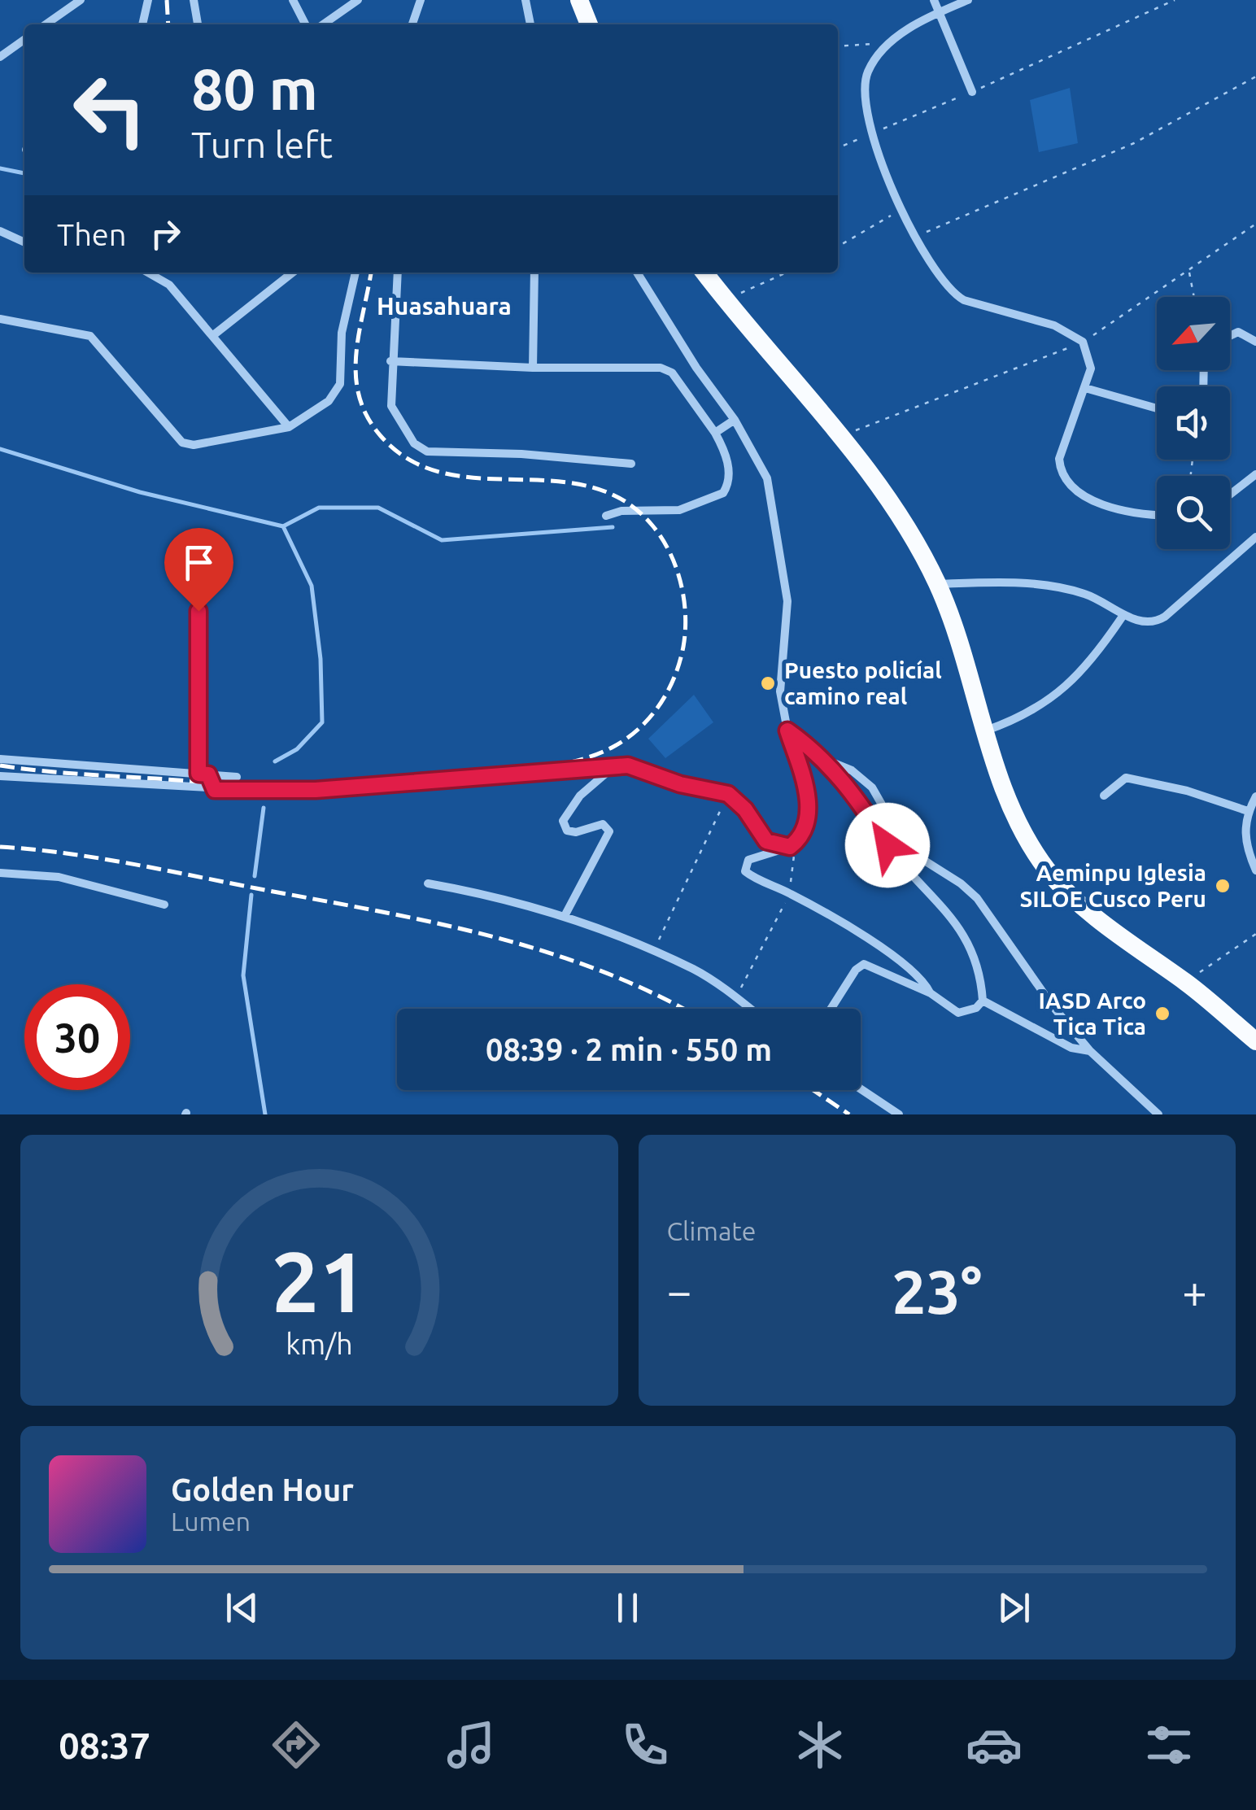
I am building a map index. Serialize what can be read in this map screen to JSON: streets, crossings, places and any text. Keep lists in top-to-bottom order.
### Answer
{
  "districts": ["Huasahuara"],
  "places": ["Puesto policíal camino real", "Aeminpu Iglesia SILOE Cusco Peru", "IASD Arco Tica Tica"],
  "north": "bottom left",
  "page": {
    "turn": ["80 m", "Turn left"],
    "then": "Then",
    "limit": "30",
    "trip": "08:39 · 2 min · 550 m",
    "tile": "Climate",
    "heat": ["−", "23°", "+"],
    "song": ["Golden Hour", "Lumen"],
    "tabs": "08:37",
    "gauge": ["21", "km/h"]
  }
}
